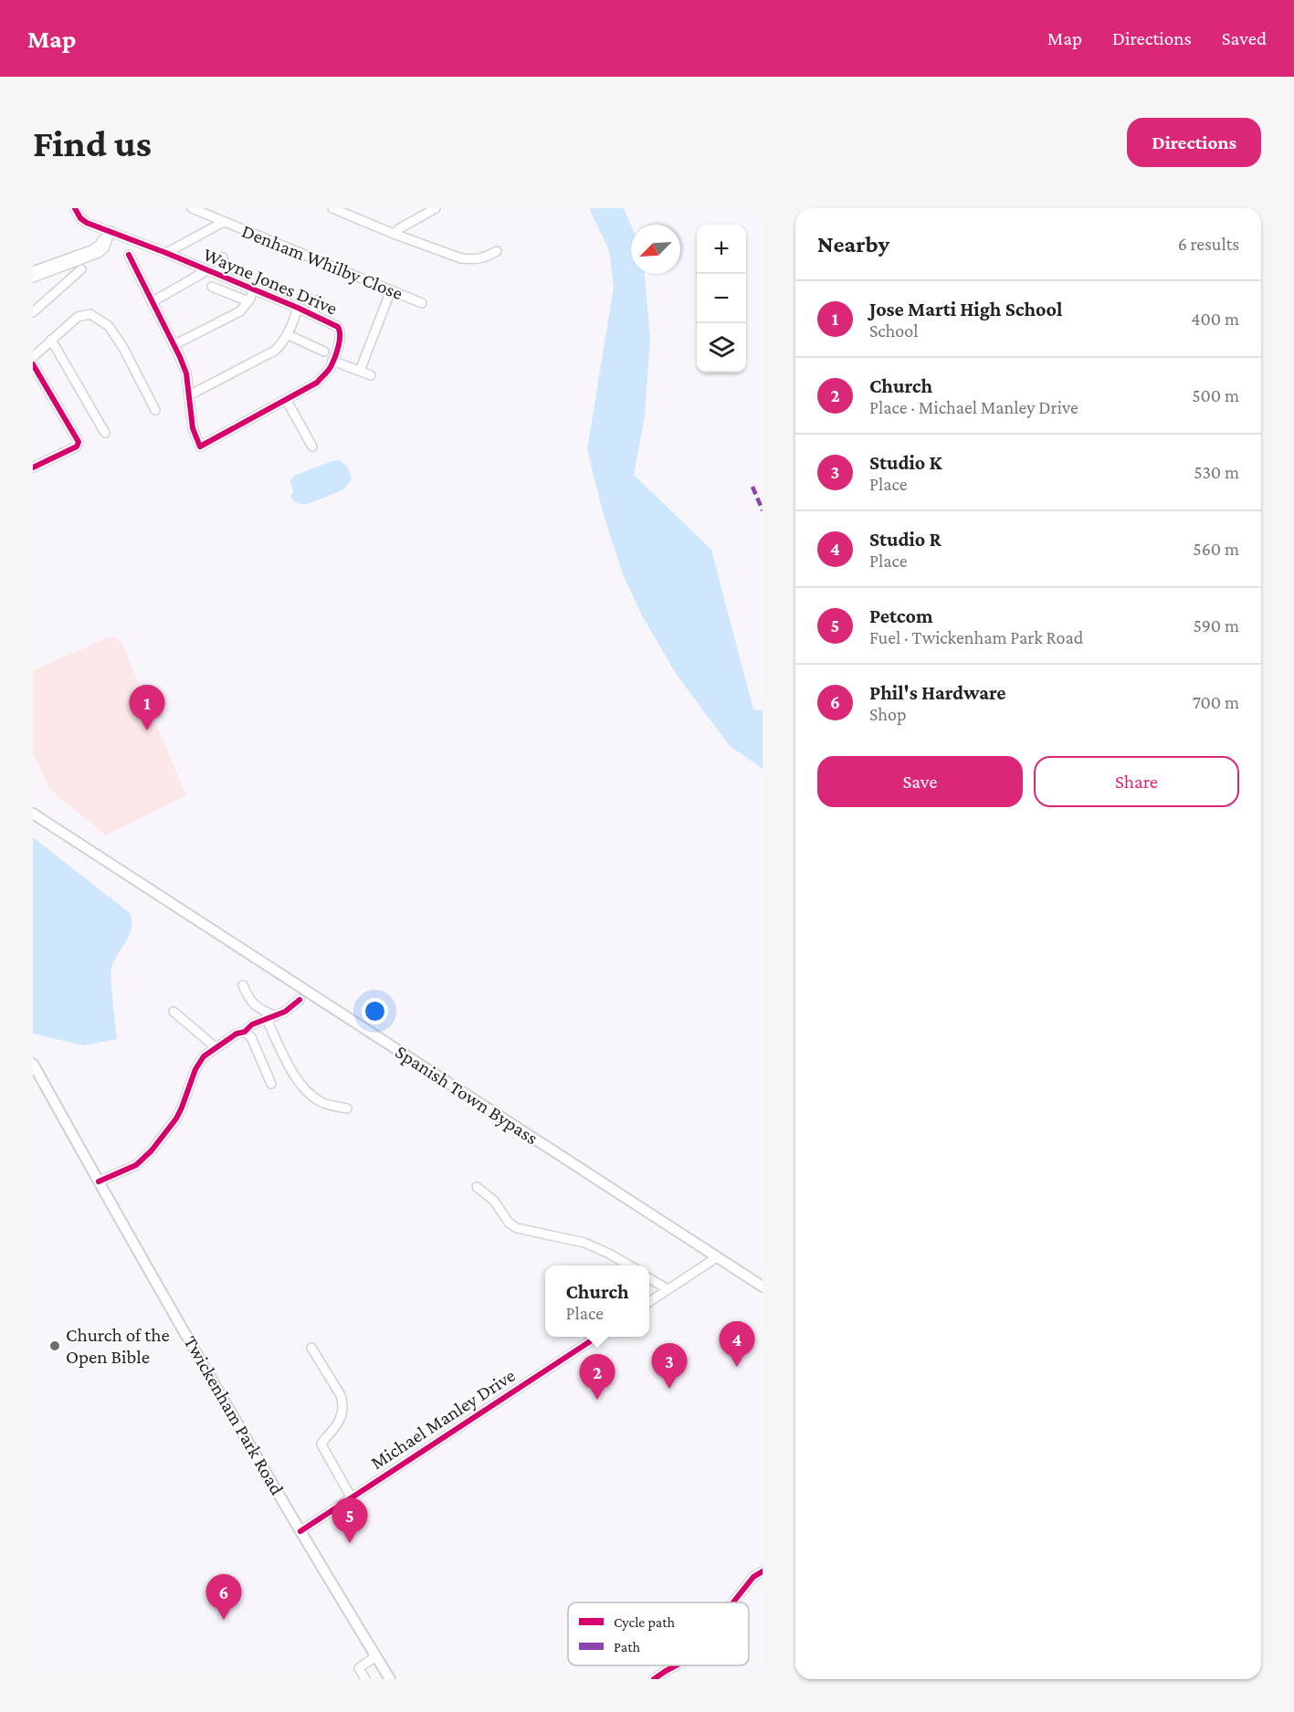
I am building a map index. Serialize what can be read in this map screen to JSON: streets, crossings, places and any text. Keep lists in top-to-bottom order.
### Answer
{
  "streets": {
    "main road": ["Spanish Town Bypass", "Twickenham Park Road"],
    "street": ["Denham Whilby Close", "Wayne Jones Drive", "Michael Manley Drive"]
  },
  "crossings": [
    ["Twickenham Park Road", "Michael Manley Drive"]
  ],
  "places": ["Church of the Open Bible"],
  "legend": ["Cycle path", "Path"],
  "north": "bottom left",
  "page": {
    "header": "Map",
    "nav": ["Map", "Directions", "Saved"],
    "buttons": [
      "Directions",
      ["Save", "Share"]
    ],
    "title": "Find us",
    "heading": ["Nearby", "6 results"],
    "map_buttons": ["+", "−"],
    "list": [
      {
        "mark": "1",
        "name": "Jose Marti High School",
        "note": "School",
        "value": "400 m"
      },
      {
        "mark": "2",
        "name": "Church",
        "note": "Place · Michael Manley Drive",
        "value": "500 m"
      },
      {
        "mark": "3",
        "name": "Studio K",
        "note": "Place",
        "value": "530 m"
      },
      {
        "mark": "4",
        "name": "Studio R",
        "note": "Place",
        "value": "560 m"
      },
      {
        "mark": "5",
        "name": "Petcom",
        "note": "Fuel · Twickenham Park Road",
        "value": "590 m"
      },
      {
        "mark": "6",
        "name": "Phil's Hardware",
        "note": "Shop",
        "value": "700 m"
      }
    ],
    "pins": [
      "1",
      "4",
      "3",
      "2",
      "5",
      "6"
    ],
    "popup": ["Church", "Place"]
  }
}
